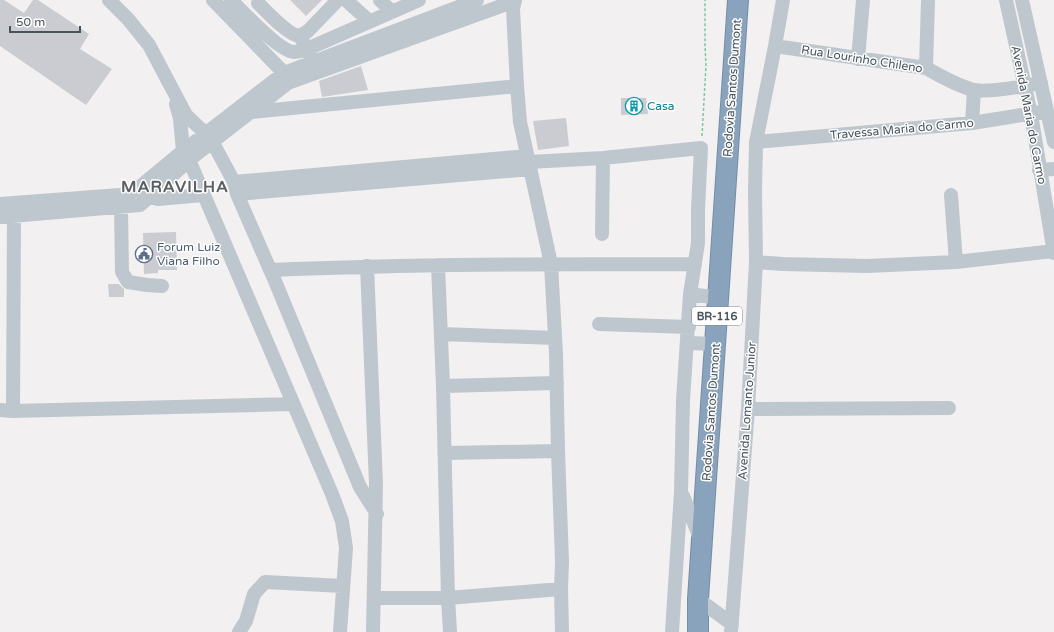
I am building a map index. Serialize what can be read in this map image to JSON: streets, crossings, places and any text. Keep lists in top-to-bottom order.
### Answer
{
  "streets": {
    "highway": ["Rodovia Santos Dumont", "BR-116"],
    "street": [
      "Rua Lourinho Chileno",
      "Avenida Maria do Carmo",
      "Travessa Maria do Carmo",
      "Avenida Lomanto Junior"
    ]
  },
  "crossings": [
    ["Rua Lourinho Chileno", "Avenida Maria do Carmo"],
    ["Rua Lourinho Chileno", "Avenida Lomanto Junior"],
    ["Avenida Maria do Carmo", "Travessa Maria do Carmo"],
    ["Travessa Maria do Carmo", "Avenida Lomanto Junior"]
  ],
  "districts": ["MARAVILHA"],
  "places": {
    "building": ["Casa"],
    "public building": ["Forum Luiz Viana Filho"]
  },
  "scale_bar": "50 m"
}
